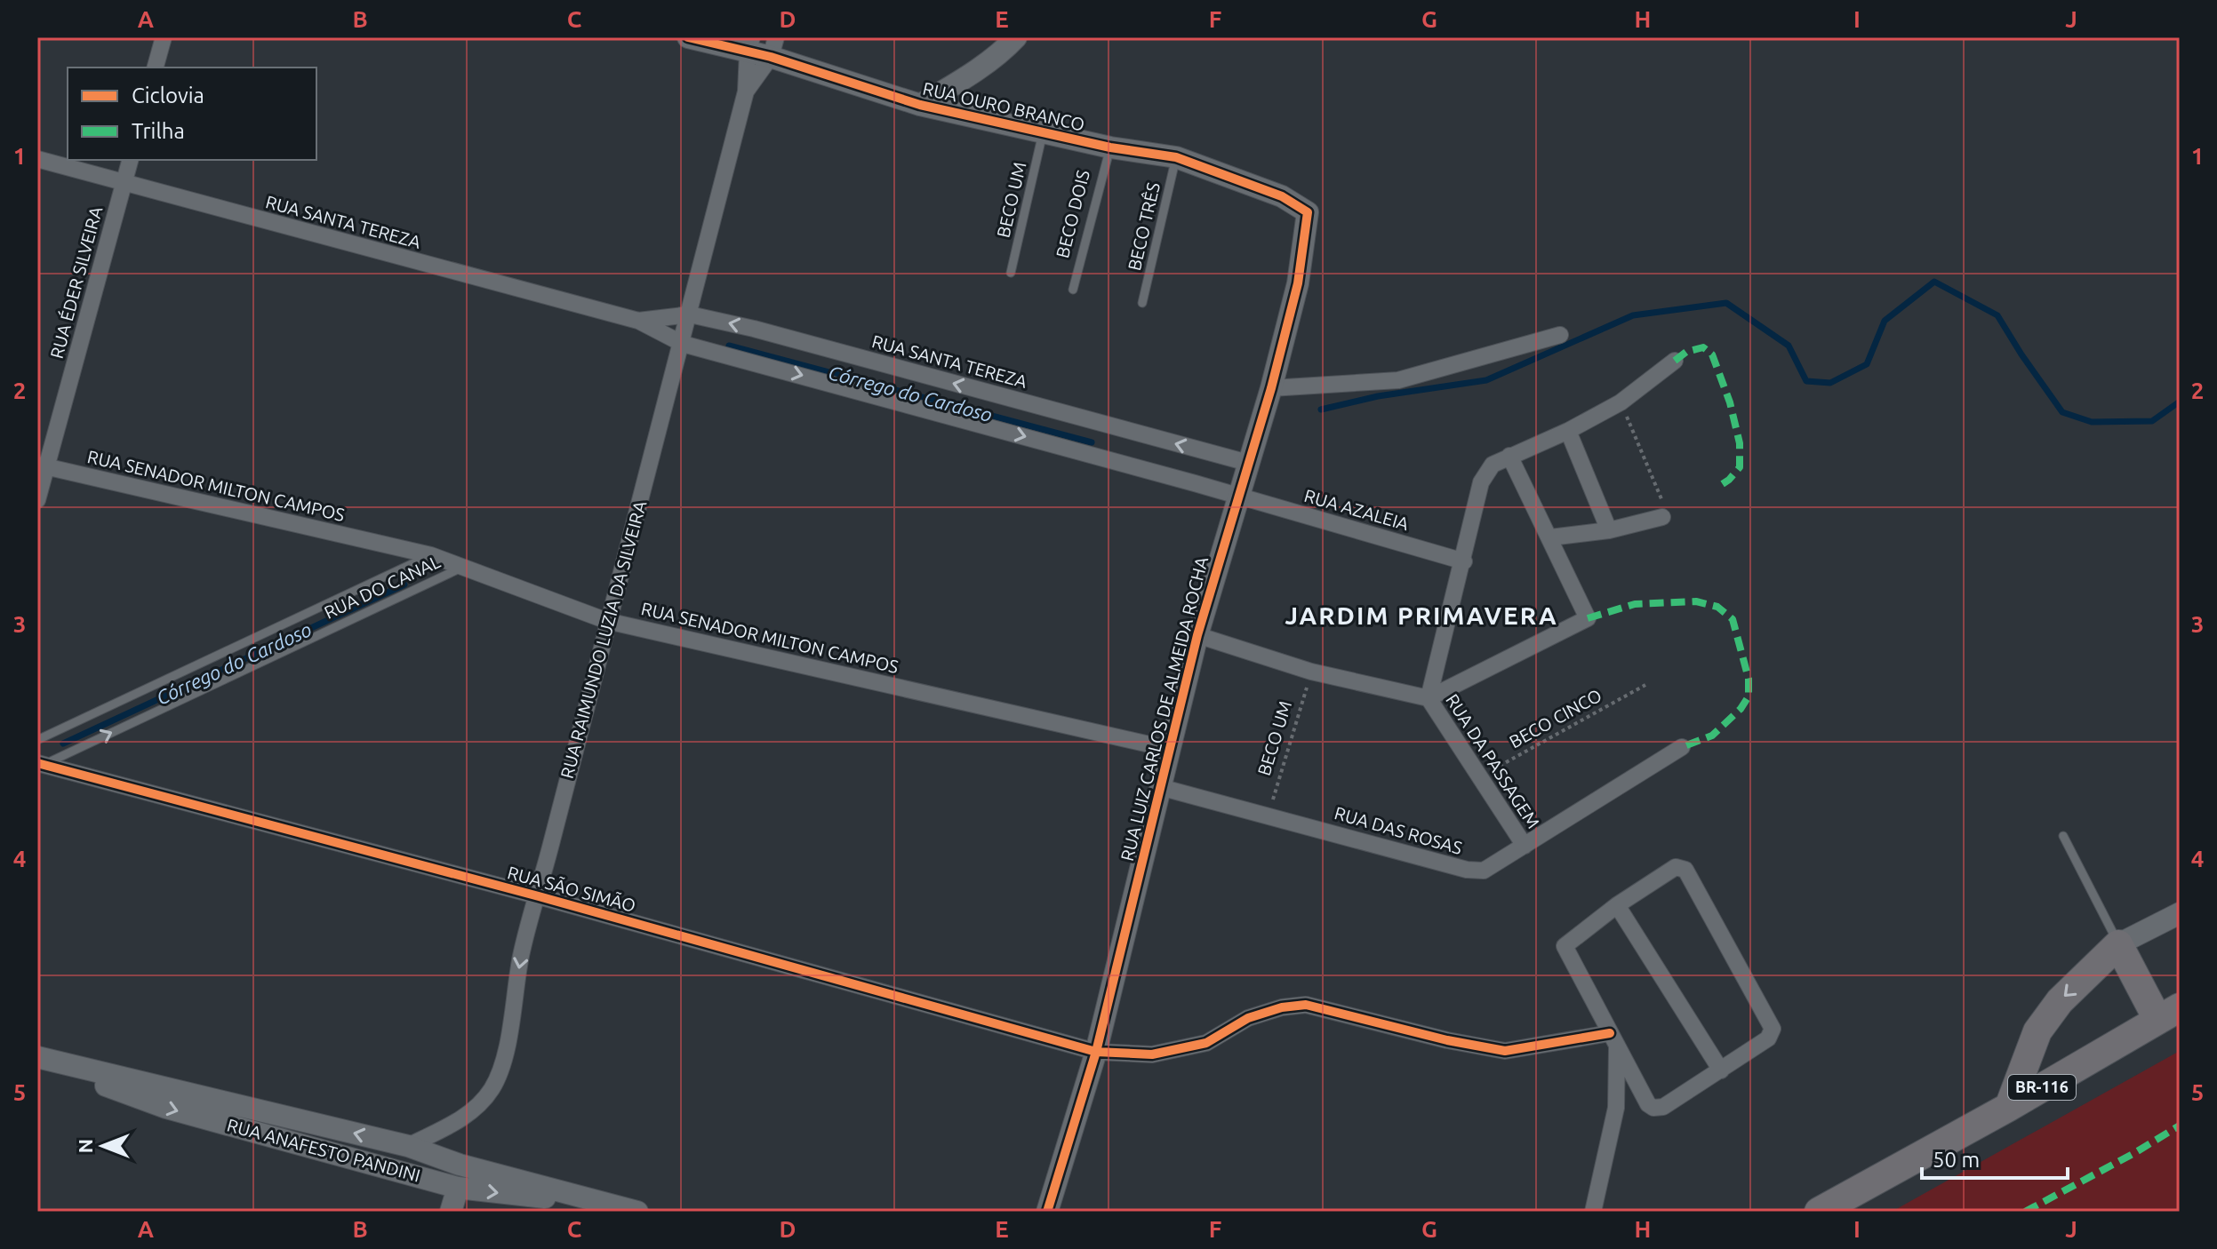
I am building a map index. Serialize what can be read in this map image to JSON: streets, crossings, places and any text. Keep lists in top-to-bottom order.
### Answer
{
  "streets": {
    "highway": ["BR-116"],
    "street": [
      "RUA OURO BRANCO",
      "RUA SANTA TEREZA",
      "RUA ÉDER SILVEIRA",
      "RUA SENADOR MILTON CAMPOS",
      "RUA AZALEIA",
      "RUA RAIMUNDO LUZIA DA SILVEIRA",
      "RUA LUIZ CARLOS DE ALMEIDA ROCHA",
      "RUA DA PASSAGEM",
      "RUA DAS ROSAS",
      "RUA SÃO SIMÃO",
      "RUA ANAFESTO PANDINI"
    ],
    "lane": [
      "BECO UM",
      "BECO DOIS",
      "BECO TRÊS",
      "RUA DO CANAL"
    ],
    "path": ["BECO CINCO"]
  },
  "crossings": [
    ["RUA OURO BRANCO", "BECO UM"],
    ["RUA OURO BRANCO", "BECO DOIS"],
    ["RUA OURO BRANCO", "BECO TRÊS"],
    ["RUA OURO BRANCO", "RUA RAIMUNDO LUZIA DA SILVEIRA"],
    ["RUA OURO BRANCO", "RUA LUIZ CARLOS DE ALMEIDA ROCHA"],
    ["BECO UM", "RUA DAS ROSAS"],
    ["RUA SANTA TEREZA", "RUA ÉDER SILVEIRA"],
    ["RUA SANTA TEREZA", "RUA AZALEIA"],
    ["RUA SANTA TEREZA", "RUA RAIMUNDO LUZIA DA SILVEIRA"],
    ["RUA SANTA TEREZA", "RUA LUIZ CARLOS DE ALMEIDA ROCHA"],
    ["RUA ÉDER SILVEIRA", "RUA SENADOR MILTON CAMPOS"],
    ["RUA SENADOR MILTON CAMPOS", "RUA DO CANAL"],
    ["RUA SENADOR MILTON CAMPOS", "RUA RAIMUNDO LUZIA DA SILVEIRA"],
    ["RUA SENADOR MILTON CAMPOS", "RUA LUIZ CARLOS DE ALMEIDA ROCHA"],
    ["RUA AZALEIA", "RUA LUIZ CARLOS DE ALMEIDA ROCHA"],
    ["RUA DO CANAL", "RUA SÃO SIMÃO"],
    ["RUA RAIMUNDO LUZIA DA SILVEIRA", "RUA SÃO SIMÃO"],
    ["RUA RAIMUNDO LUZIA DA SILVEIRA", "RUA ANAFESTO PANDINI"],
    ["RUA LUIZ CARLOS DE ALMEIDA ROCHA", "RUA DAS ROSAS"],
    ["RUA LUIZ CARLOS DE ALMEIDA ROCHA", "RUA SÃO SIMÃO"],
    ["BECO CINCO", "RUA DA PASSAGEM"],
    ["RUA DA PASSAGEM", "RUA DAS ROSAS"]
  ],
  "districts": ["JARDIM PRIMAVERA"],
  "water": ["Córrego do Cardoso"],
  "legend": ["Ciclovia", "Trilha"],
  "scale_bar": "50 m",
  "north": "left",
  "grid": {
    "columns": [
      "A",
      "B",
      "C",
      "D",
      "E",
      "F",
      "G",
      "H",
      "I",
      "J"
    ],
    "rows": [
      "1",
      "2",
      "3",
      "4",
      "5"
    ]
  }
}
